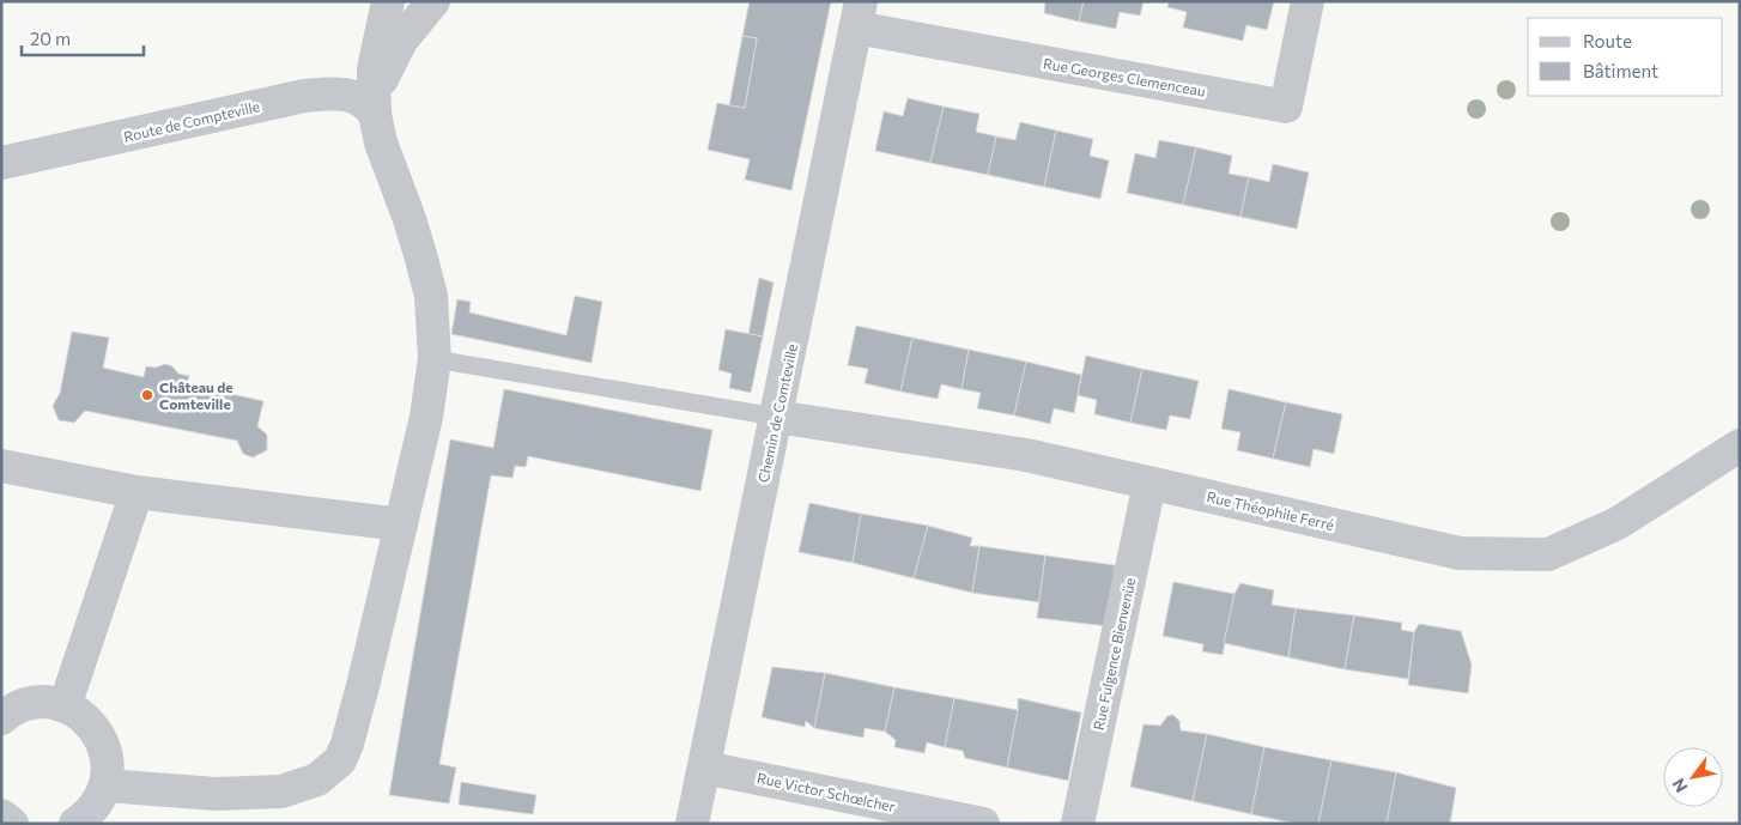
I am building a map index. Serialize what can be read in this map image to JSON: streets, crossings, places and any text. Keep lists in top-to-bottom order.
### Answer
{
  "streets": {
    "street": [
      "Rue Georges Clemenceau",
      "Route de Compteville",
      "Chemin de Comteville",
      "Rue Théophile Ferré",
      "Rue Fulgence Bienvenüe",
      "Rue Victor Schœlcher"
    ]
  },
  "crossings": [
    ["Rue Georges Clemenceau", "Chemin de Comteville"],
    ["Chemin de Comteville", "Rue Théophile Ferré"],
    ["Chemin de Comteville", "Rue Victor Schœlcher"],
    ["Rue Théophile Ferré", "Rue Fulgence Bienvenüe"]
  ],
  "places": ["Château de Comteville"],
  "legend": ["Route", "Bâtiment"],
  "scale_bar": "20 m",
  "north": "bottom left"
}
